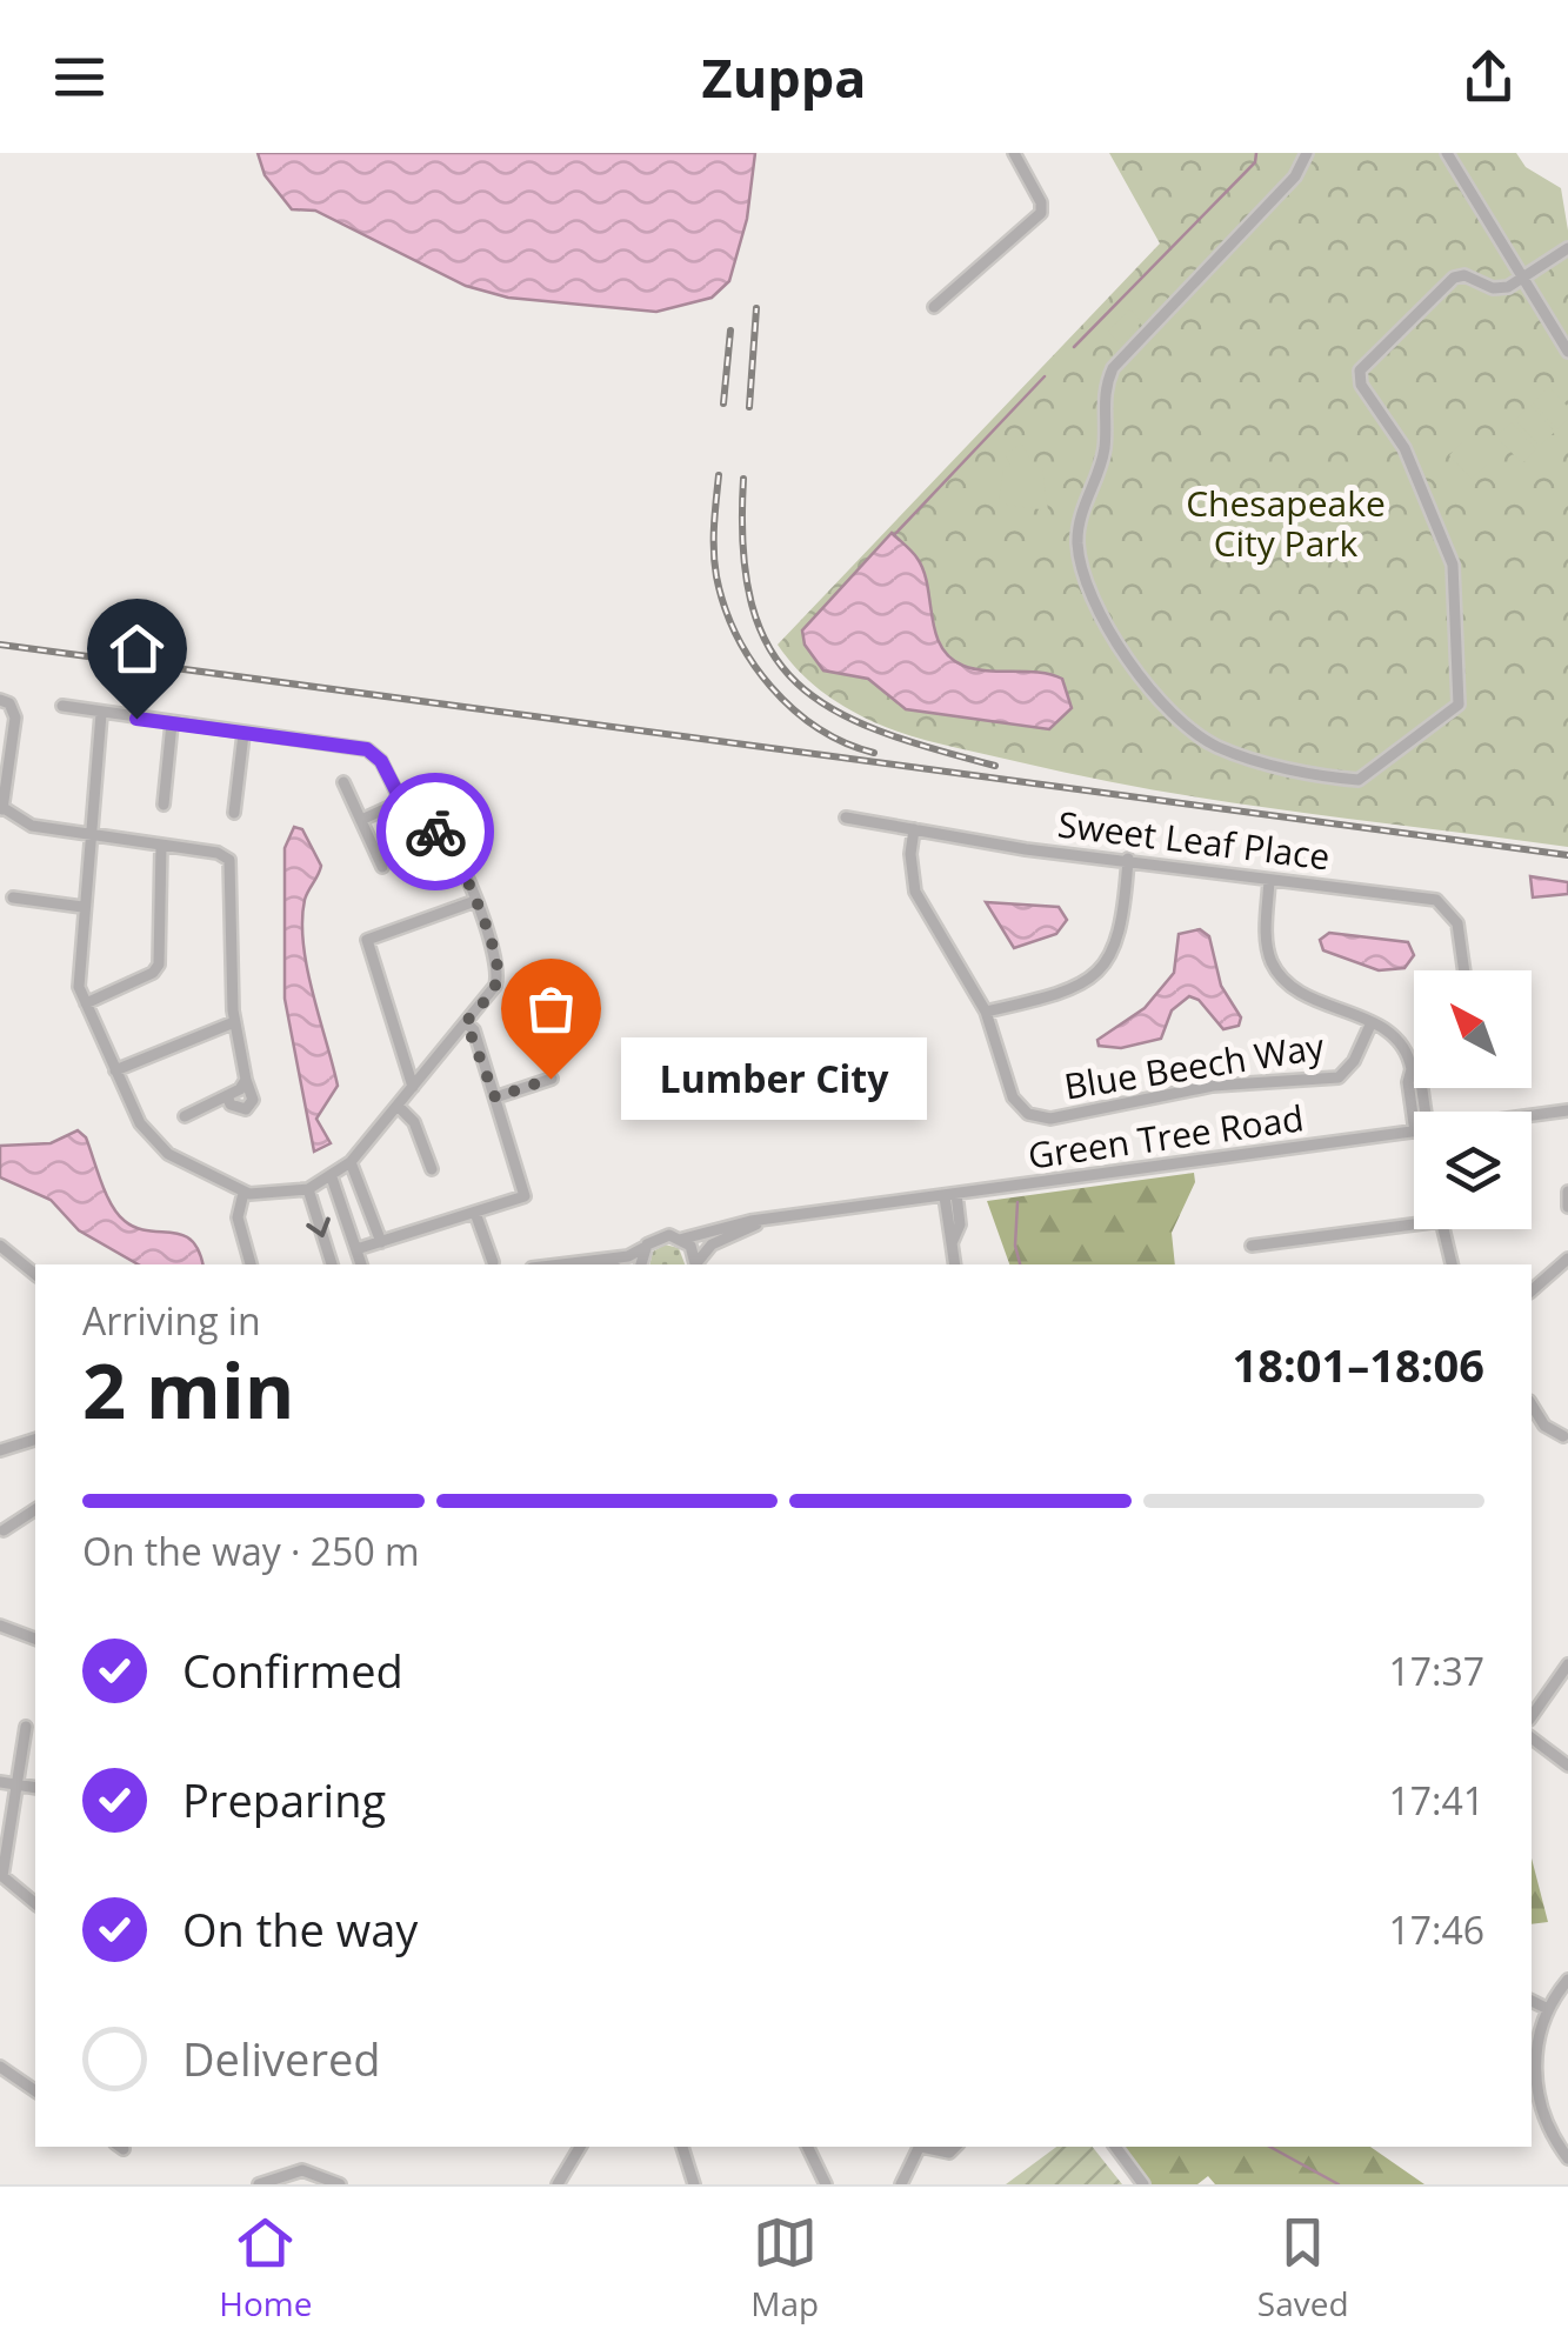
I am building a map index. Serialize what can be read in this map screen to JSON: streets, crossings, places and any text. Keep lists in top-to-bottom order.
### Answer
{
  "streets": {
    "street": ["Sweet Leaf Place", "Blue Beech Way", "Green Tree Road"]
  },
  "crossings": [
    ["Sweet Leaf Place", "Blue Beech Way"]
  ],
  "parks": ["Chesapeake City Park"],
  "places": ["Lumber City"],
  "north": "top left",
  "page": {
    "header": "Zuppa",
    "bubble": "Lumber City",
    "heading": ["2 min", "Arriving in", "18:01–18:06"],
    "bar": "On the way · 250 m",
    "list": [
      ["Confirmed", "17:37"],
      ["Preparing", "17:41"],
      ["On the way", "17:46"],
      "Delivered"
    ],
    "tabs": ["Home", "Map", "Saved"]
  }
}
